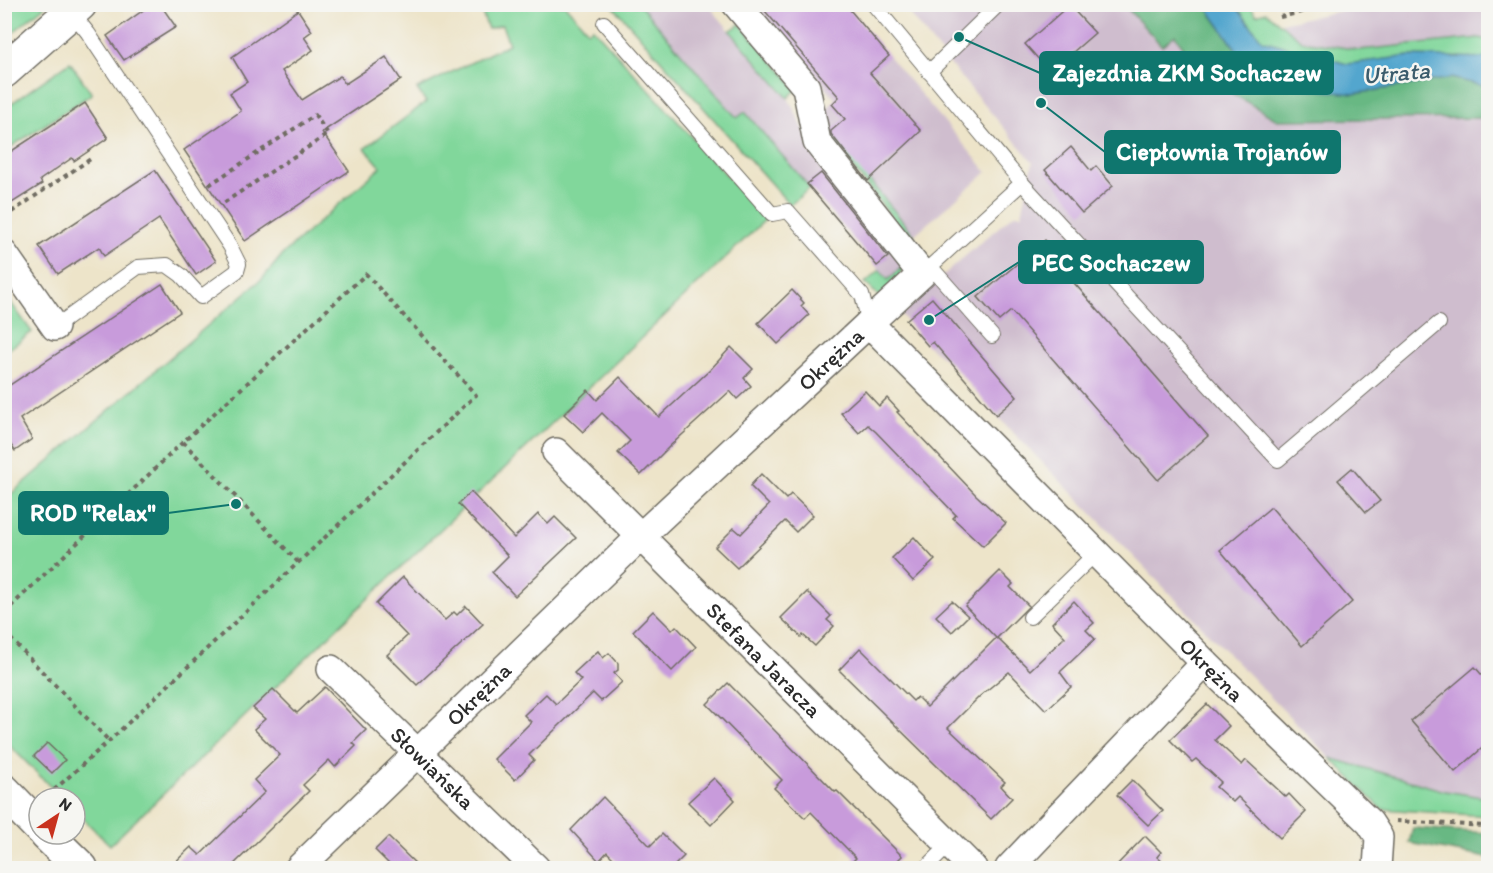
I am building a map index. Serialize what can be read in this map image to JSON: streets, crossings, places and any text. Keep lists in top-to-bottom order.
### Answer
{
  "streets": {
    "street": ["Okrężna", "Stefana Jaracza", "Słowiańska"]
  },
  "crossings": [
    ["Okrężna", "Stefana Jaracza"],
    ["Okrężna", "Słowiańska"]
  ],
  "water": ["Utrata"],
  "places": [
    "Zajezdnia ZKM Sochaczew",
    "Ciepłownia Trojanów",
    "PEC Sochaczew",
    "ROD \"Relax\""
  ],
  "north": "top right"
}
